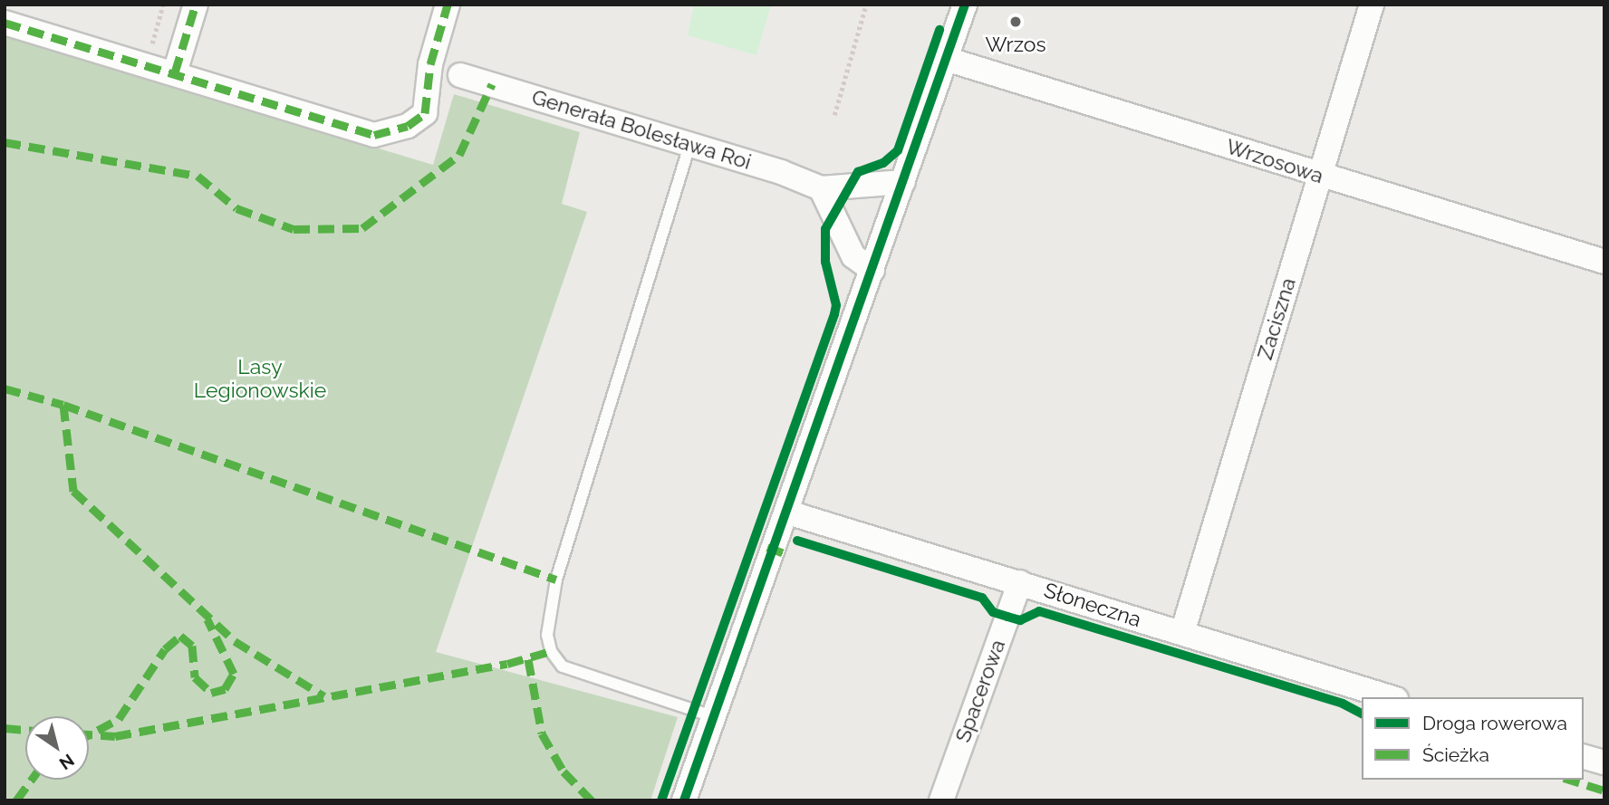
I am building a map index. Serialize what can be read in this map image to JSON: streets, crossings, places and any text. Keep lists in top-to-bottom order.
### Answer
{
  "streets": {
    "street": [
      "Generała Bolesława Roi",
      "Wrzosowa",
      "Zaciszna",
      "Słoneczna",
      "Spacerowa"
    ]
  },
  "crossings": [
    ["Wrzosowa", "Zaciszna"],
    ["Zaciszna", "Słoneczna"],
    ["Słoneczna", "Spacerowa"]
  ],
  "parks": ["Lasy Legionowskie"],
  "places": ["Wrzos"],
  "legend": ["Droga rowerowa", "Ścieżka"],
  "north": "bottom right"
}
